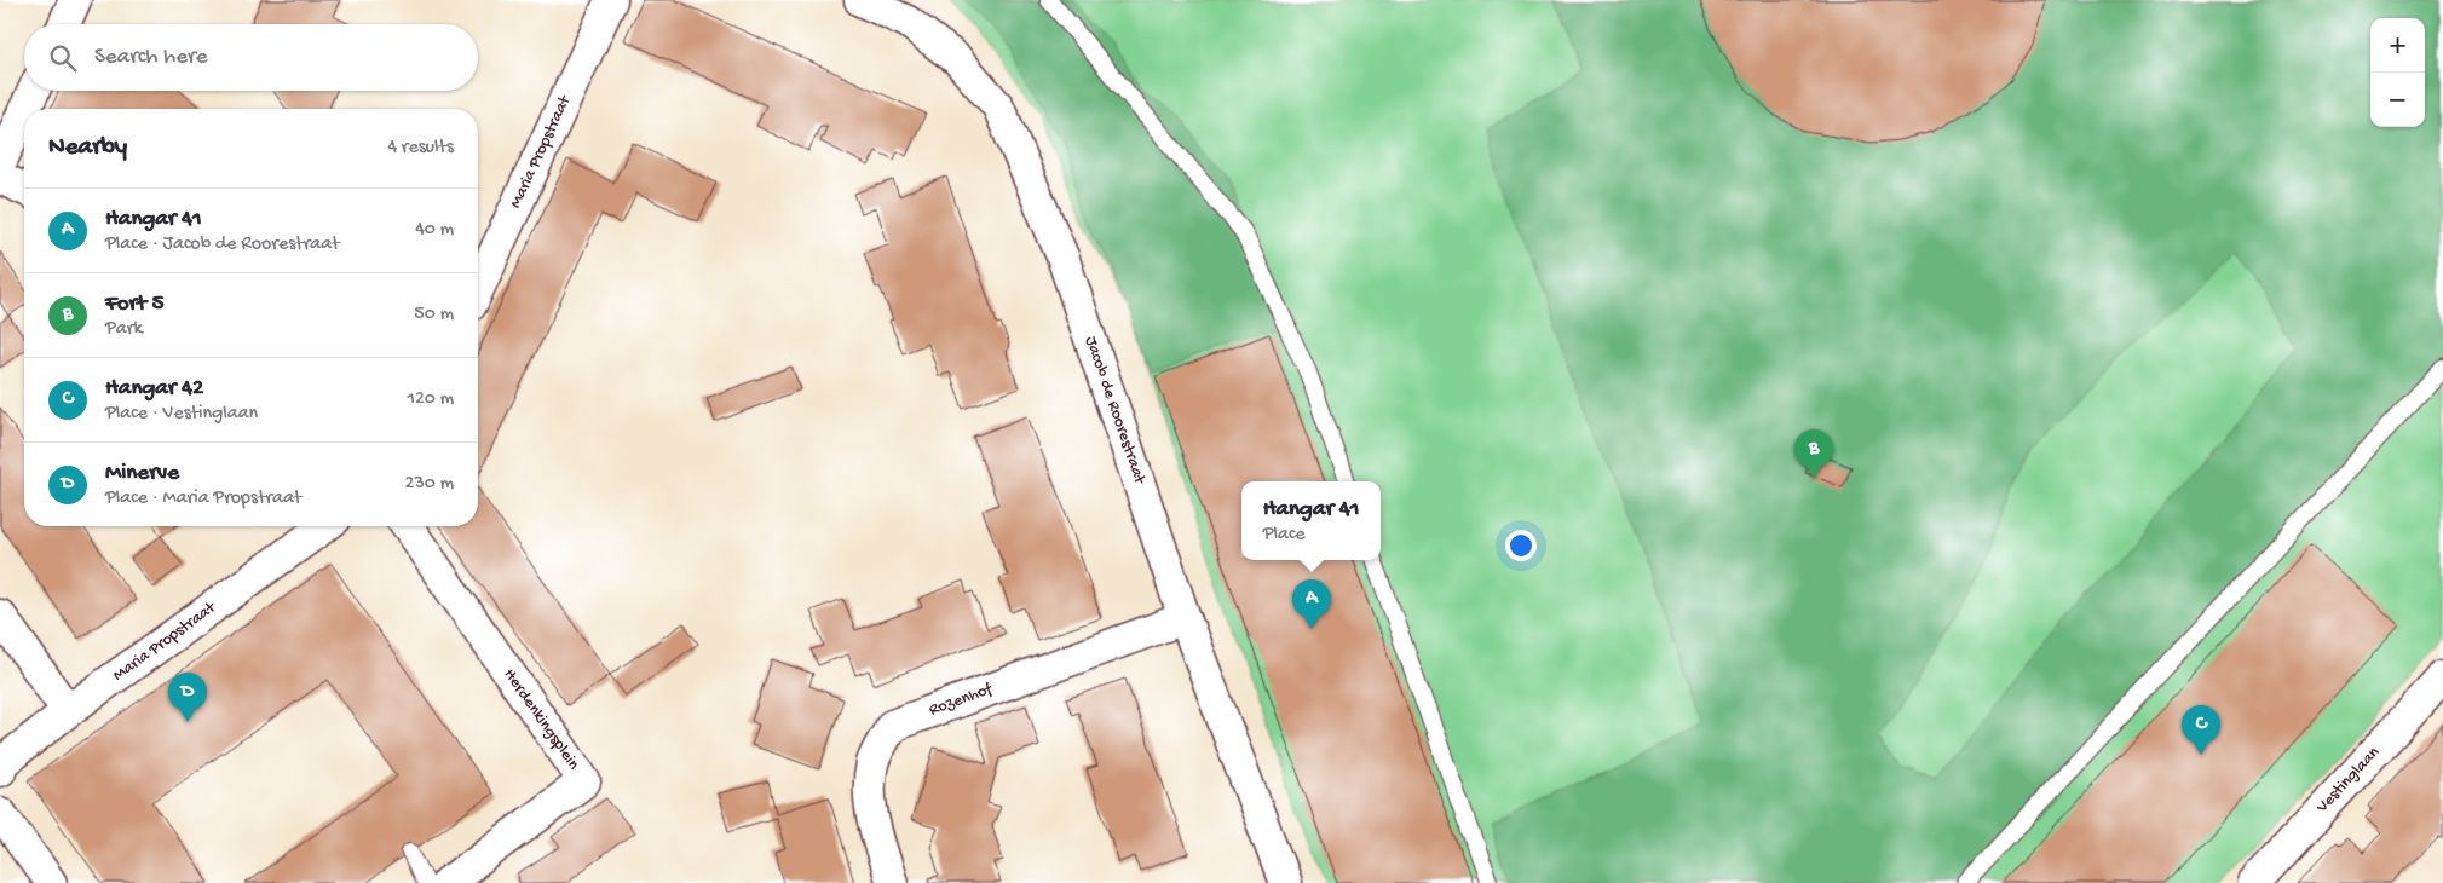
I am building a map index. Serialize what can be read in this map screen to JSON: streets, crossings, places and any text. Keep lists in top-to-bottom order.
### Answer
{
  "streets": {
    "street": [
      "Maria Propstraat",
      "Jacob de Roorestraat",
      "Rozenhof",
      "Herdenkingsplein",
      "Vestinglaan"
    ]
  },
  "crossings": [
    ["Jacob de Roorestraat", "Rozenhof"]
  ],
  "page": {
    "map_buttons": ["+", "−"],
    "search": "Search here",
    "heading": ["Nearby", "4 results"],
    "list": [
      {
        "mark": "A",
        "name": "Hangar 41",
        "note": "Place · Jacob de Roorestraat",
        "value": "40 m"
      },
      {
        "mark": "B",
        "name": "Fort 5",
        "note": "Park",
        "value": "50 m"
      },
      {
        "mark": "C",
        "name": "Hangar 42",
        "note": "Place · Vestinglaan",
        "value": "120 m"
      },
      {
        "mark": "D",
        "name": "Minerve",
        "note": "Place · Maria Propstraat",
        "value": "230 m"
      }
    ],
    "pins": [
      "B",
      "A",
      "D",
      "C"
    ],
    "popup": ["Hangar 41", "Place"]
  }
}
